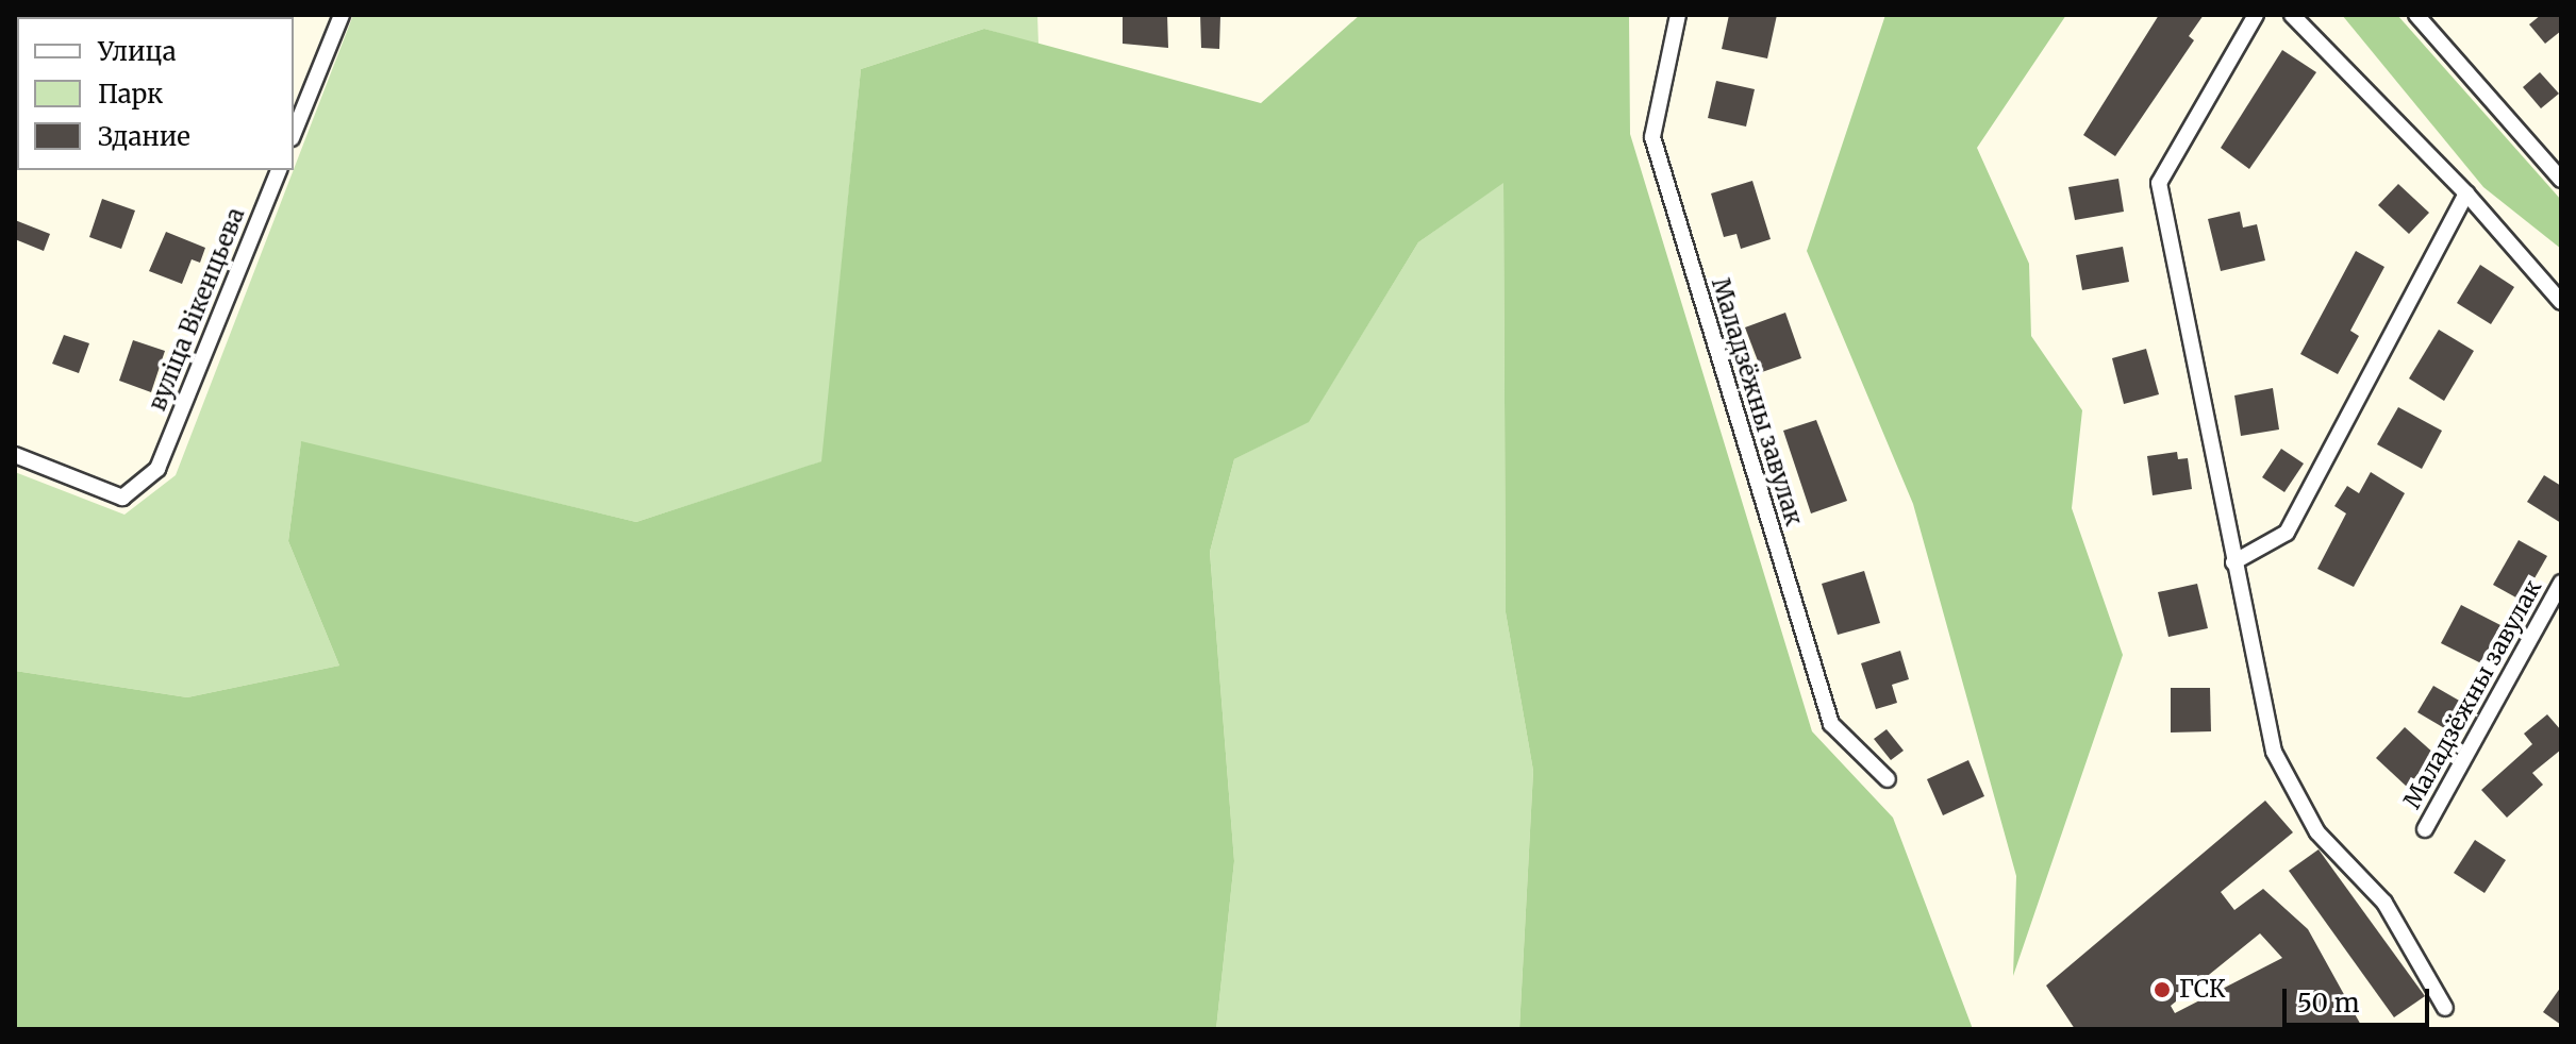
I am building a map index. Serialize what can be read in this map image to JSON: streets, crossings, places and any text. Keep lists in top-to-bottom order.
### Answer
{
  "streets": {
    "street": ["вуліца Вікенцьева", "Маладзёжны завулак"]
  },
  "places": ["ГСК"],
  "legend": ["Улица", "Парк", "Здание"],
  "scale_bar": "50 m"
}
